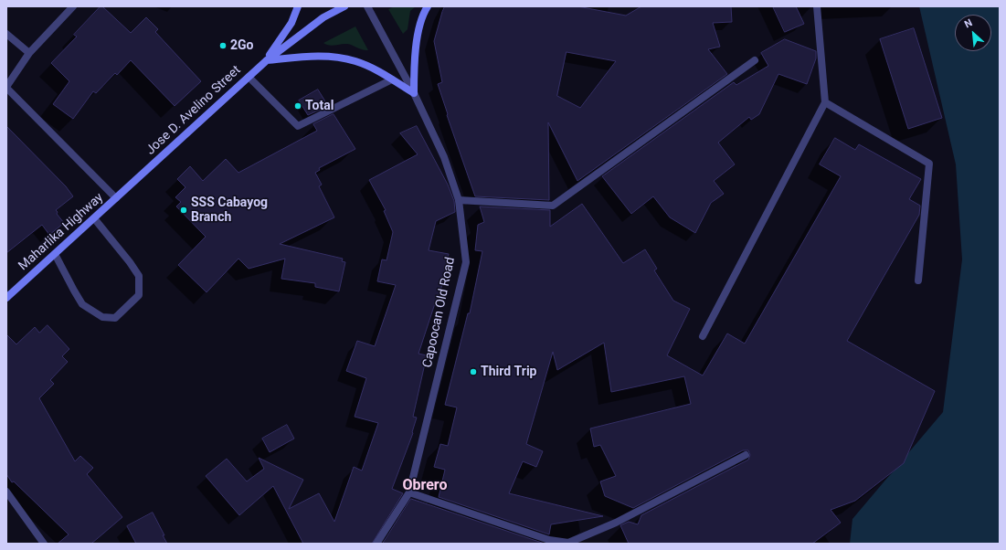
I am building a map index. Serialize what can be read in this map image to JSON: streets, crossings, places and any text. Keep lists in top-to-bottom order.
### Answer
{
  "streets": {
    "main road": ["Jose D. Avelino Street", "Maharlika Highway"],
    "street": ["Capoocan Old Road"]
  },
  "crossings": [
    ["Jose D. Avelino Street", "Maharlika Highway"]
  ],
  "districts": ["Obrero"],
  "places": [
    "2Go",
    "Total",
    "SSS Cabayog Branch",
    "Third Trip"
  ],
  "north": "top left"
}
